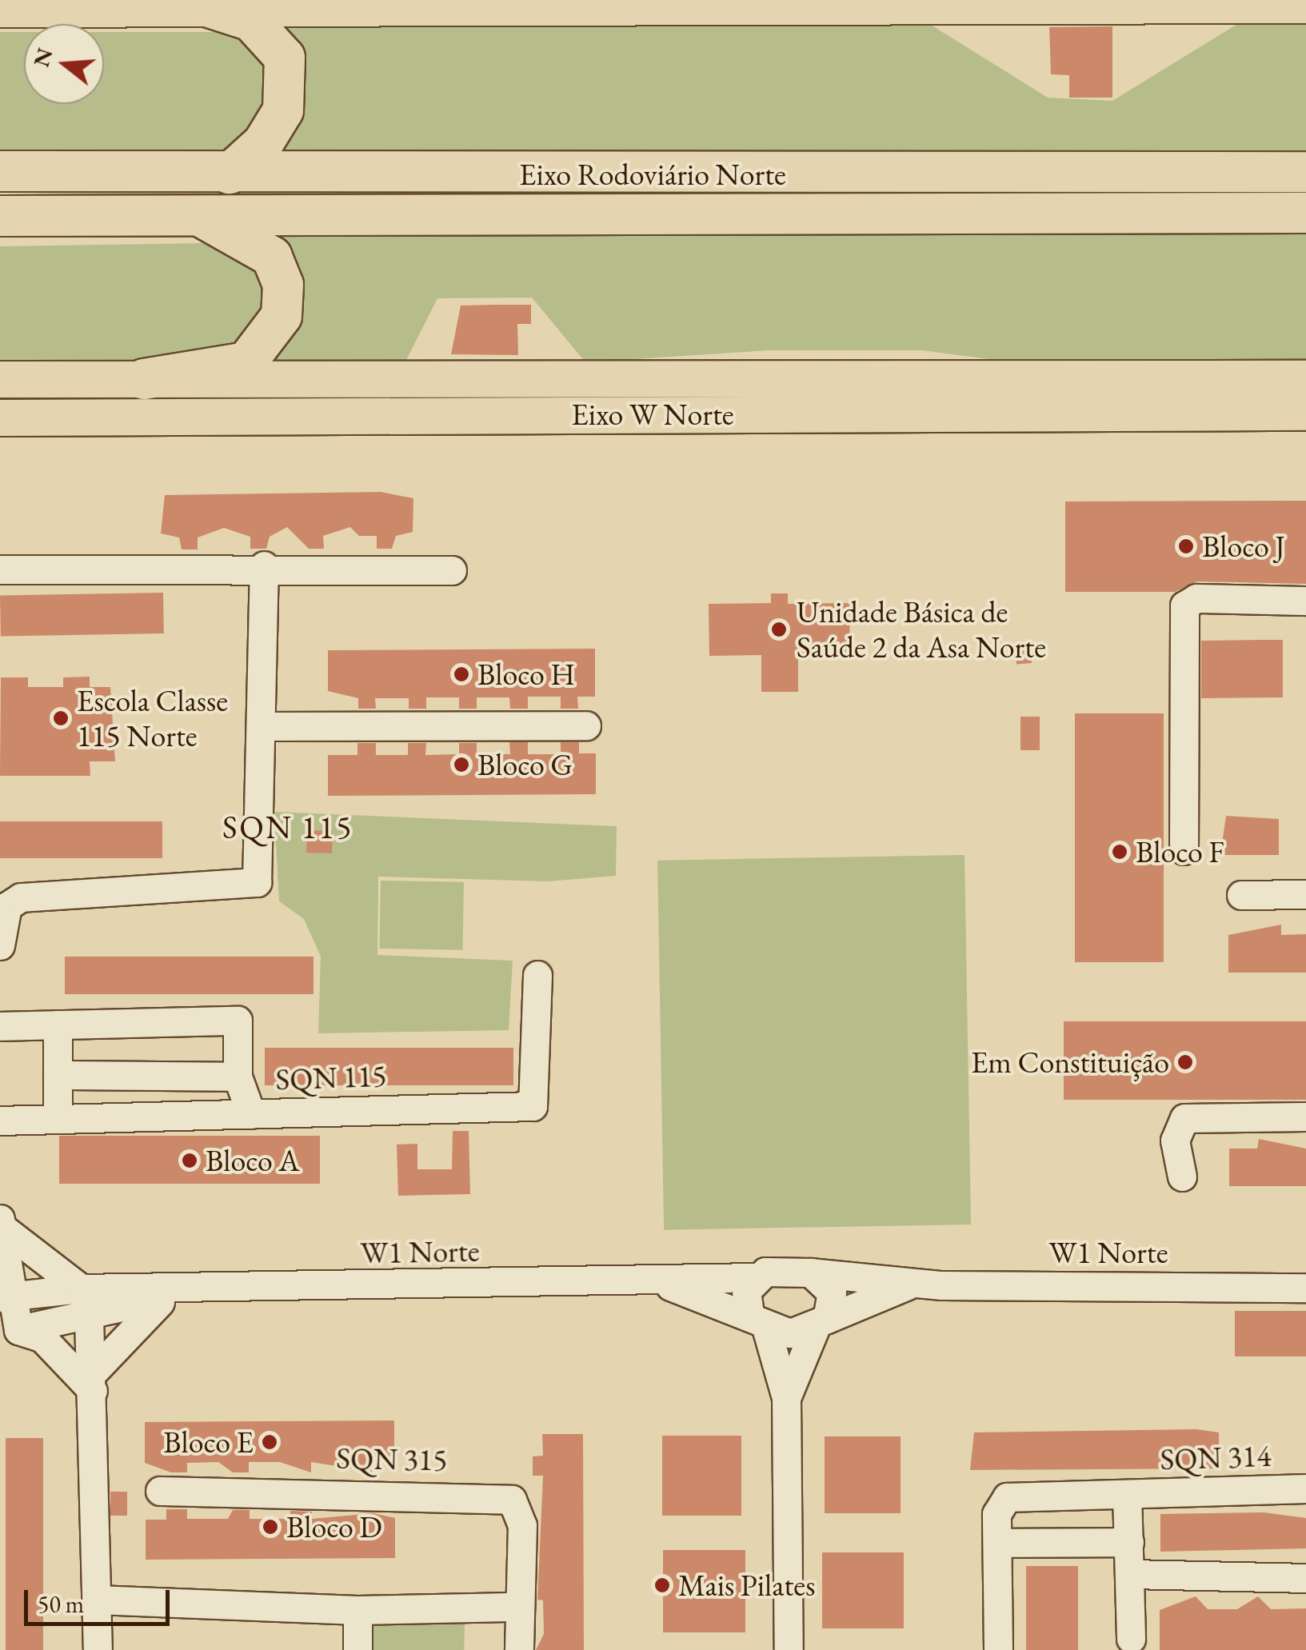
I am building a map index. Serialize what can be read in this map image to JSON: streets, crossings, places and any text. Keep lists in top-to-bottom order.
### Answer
{
  "streets": {
    "highway": ["Eixo Rodoviário Norte"],
    "main road": ["Eixo W Norte"],
    "street": [
      "SQN 115",
      "W1 Norte",
      "SQN 314",
      "SQN 315"
    ]
  },
  "districts": ["SQN 115"],
  "places": [
    "Bloco J",
    "Unidade Básica de Saúde 2 da Asa Norte",
    "Bloco H",
    "Escola Classe 115 Norte",
    "Bloco G",
    "Bloco F",
    "Em Constituição",
    "Bloco A",
    "Bloco E",
    "Bloco D",
    "Mais Pilates"
  ],
  "scale_bar": "50 m",
  "north": "left"
}
